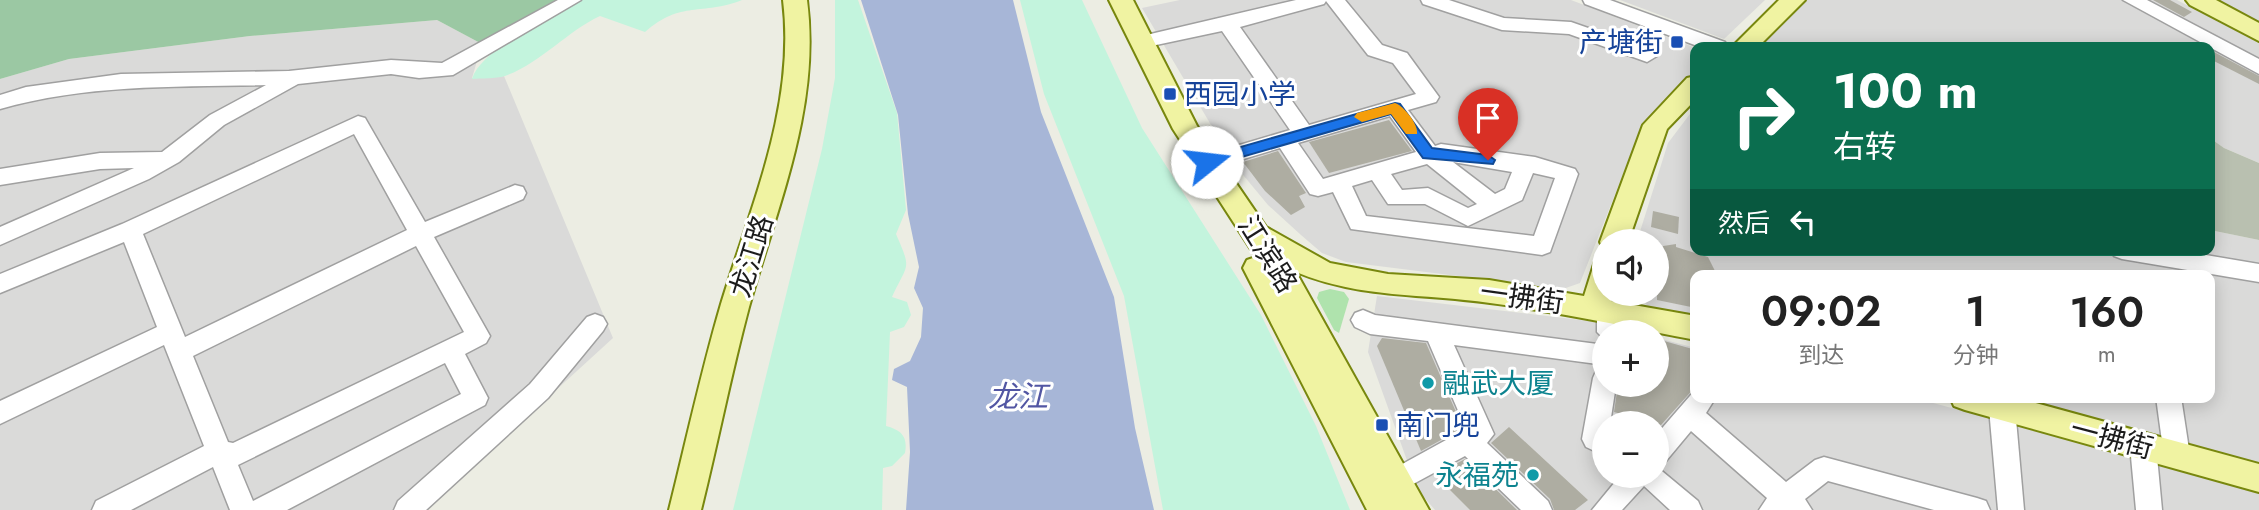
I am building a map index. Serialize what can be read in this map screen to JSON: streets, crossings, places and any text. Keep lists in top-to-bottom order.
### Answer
{
  "streets": {
    "main road": ["江滨路", "龙江路", "一拂街"]
  },
  "crossings": [
    ["江滨路", "一拂街"]
  ],
  "water": ["龙江"],
  "places": {
    "transit": ["产塘街", "西园小学", "南门兜"],
    "other": ["融武大厦", "永福苑"]
  },
  "page": {
    "turn": ["100 m", "右转"],
    "then": "然后",
    "map_buttons": ["+", "−"],
    "eta": [
      "09:02",
      "到达",
      "1",
      "分钟",
      "160",
      "m"
    ]
  }
}
